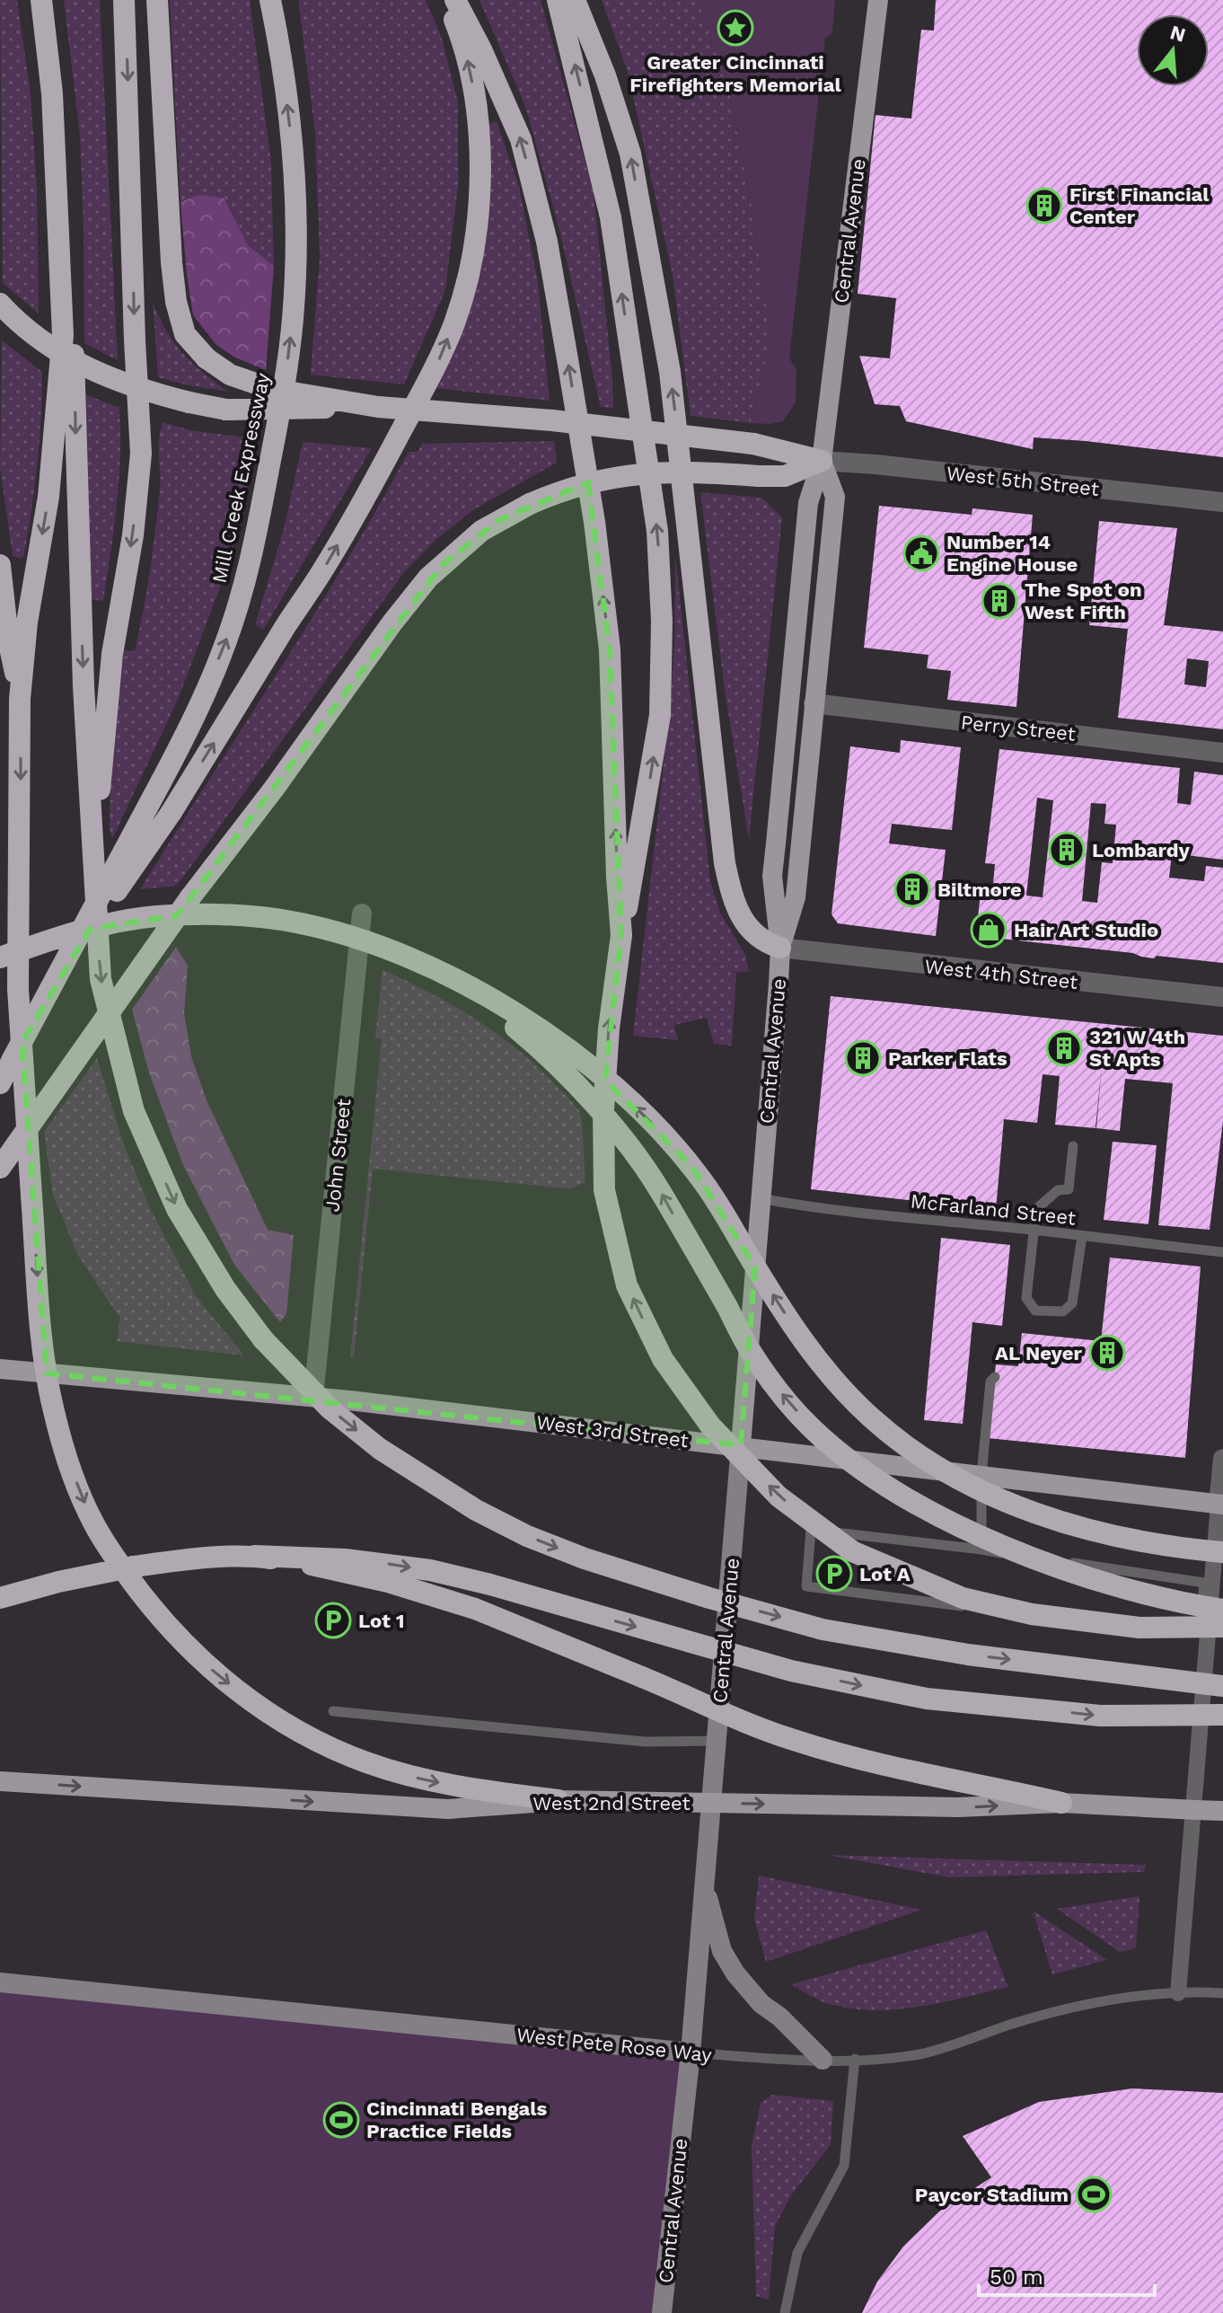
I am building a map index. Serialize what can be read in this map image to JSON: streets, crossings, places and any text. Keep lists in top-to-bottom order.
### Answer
{
  "streets": {
    "highway": ["Mill Creek Expressway"],
    "main road": [
      "Central Avenue",
      "West 3rd Street",
      "West 2nd Street",
      "West Pete Rose Way"
    ],
    "street": [
      "West 5th Street",
      "Perry Street",
      "West 4th Street",
      "John Street"
    ],
    "lane": ["McFarland Street"]
  },
  "crossings": [
    ["Central Avenue", "West 5th Street"],
    ["Central Avenue", "Perry Street"],
    ["Central Avenue", "West 4th Street"],
    ["Central Avenue", "McFarland Street"],
    ["Central Avenue", "West 3rd Street"],
    ["Central Avenue", "West Pete Rose Way"],
    ["John Street", "West 3rd Street"]
  ],
  "one_way": ["West 2nd Street"],
  "places": {
    "place": ["Greater Cincinnati Firefighters Memorial"],
    "building": [
      "First Financial Center",
      "The Spot on West Fifth",
      "Lombardy",
      "Biltmore",
      "321 W 4th St Apts",
      "Parker Flats",
      "AL Neyer"
    ],
    "public building": ["Number 14 Engine House"],
    "shop": ["Hair Art Studio"],
    "parking": ["Lot A", "Lot 1"],
    "sports": ["Cincinnati Bengals Practice Fields", "Paycor Stadium"]
  },
  "scale_bar": "50 m",
  "north": "top"
}
